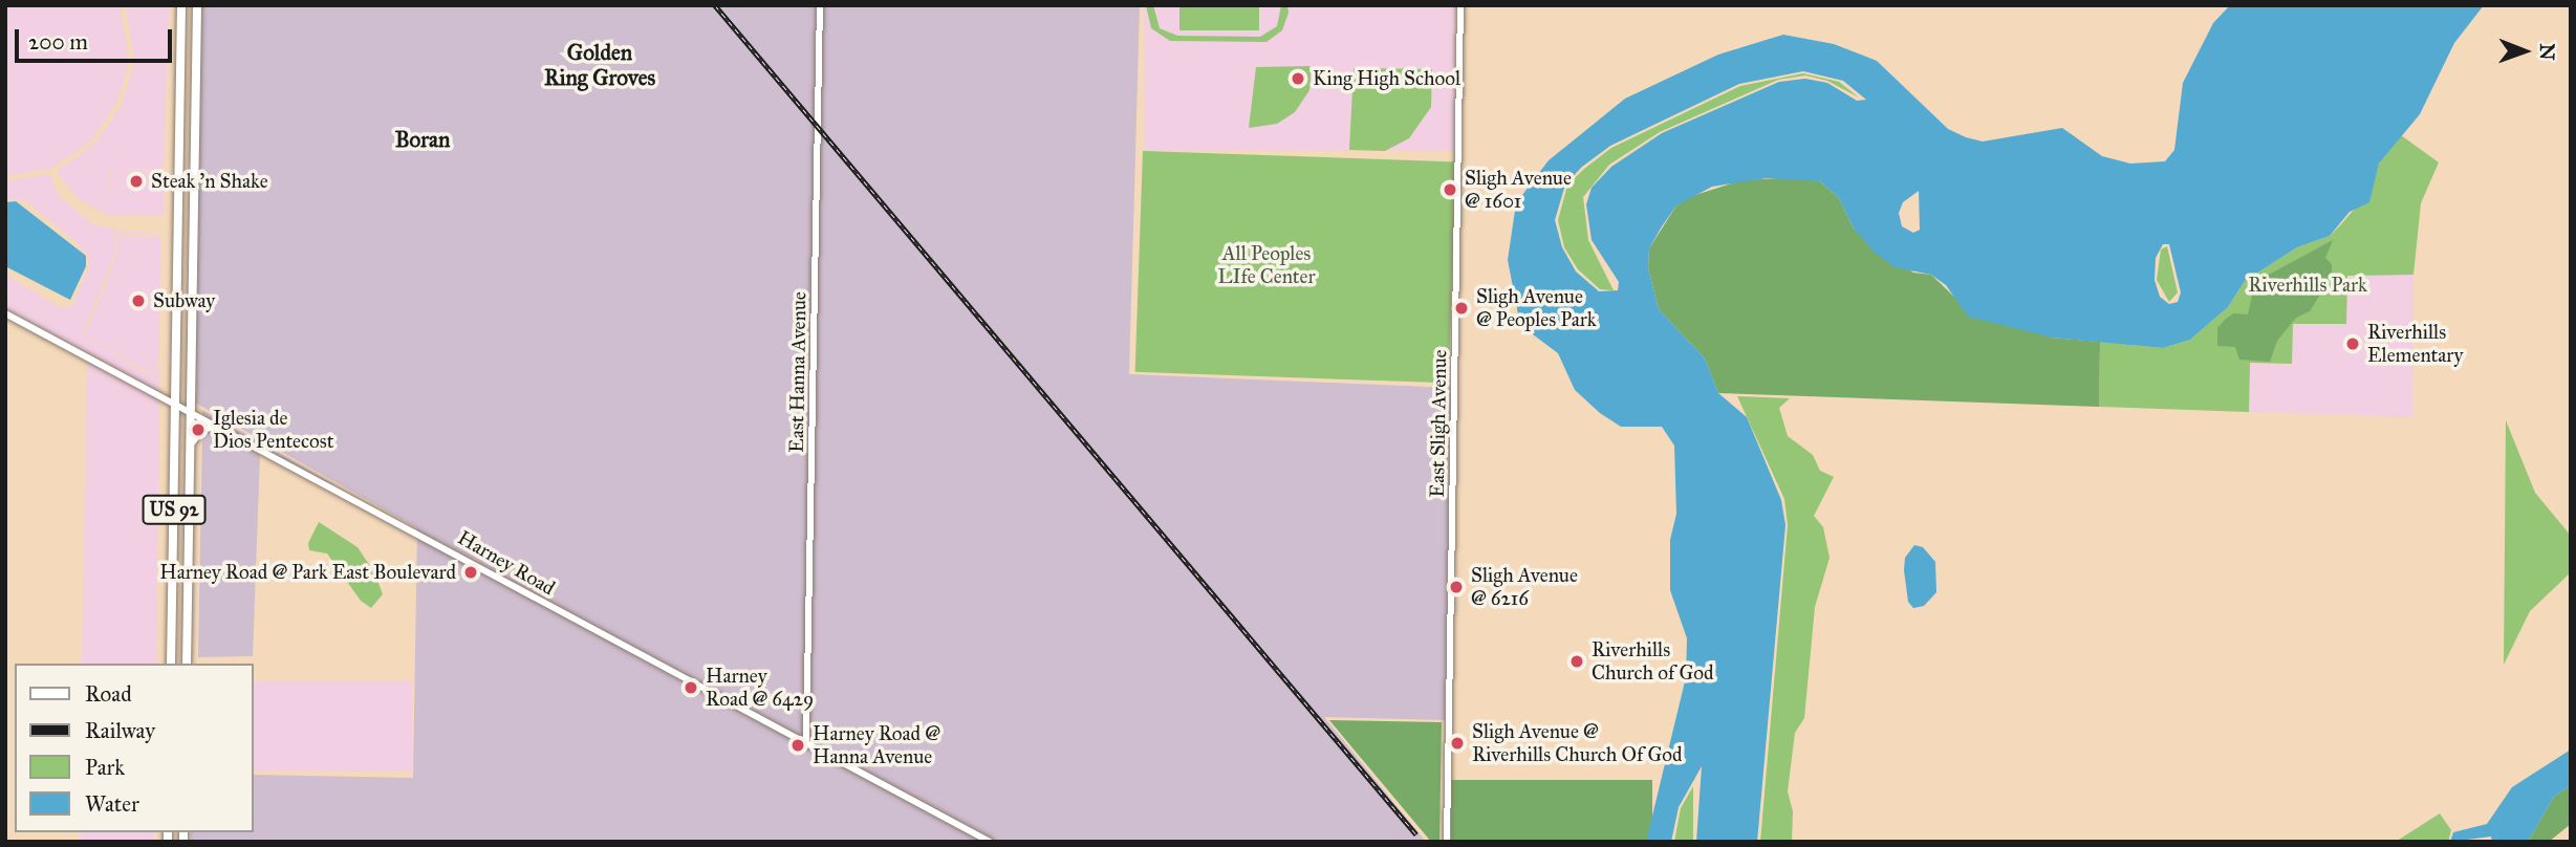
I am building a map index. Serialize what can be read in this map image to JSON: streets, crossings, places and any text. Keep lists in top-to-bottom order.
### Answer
{
  "streets": {
    "main road": ["US 92"],
    "street": ["East Hanna Avenue", "East Sligh Avenue", "Harney Road"]
  },
  "crossings": [
    ["East Hanna Avenue", "Harney Road"],
    ["US 92", "Harney Road"]
  ],
  "districts": ["Golden Ring Groves", "Boran"],
  "parks": ["All Peoples LIfe Center", "Riverhills Park"],
  "places": [
    "King High School",
    "Steak 'n Shake",
    "Sligh Avenue @ 1601",
    "Subway",
    "Sligh Avenue @ Peoples Park",
    "Riverhills Elementary",
    "Iglesia de Dios Pentecost",
    "Harney Road @ Park East Boulevard",
    "Sligh Avenue @ 6216",
    "Riverhills Church of God",
    "Harney Road @ 6429",
    "Sligh Avenue @ Riverhills Church Of God",
    "Harney Road @ Hanna Avenue"
  ],
  "legend": [
    "Road",
    "Railway",
    "Park",
    "Water"
  ],
  "scale_bar": "200 m",
  "north": "right"
}
